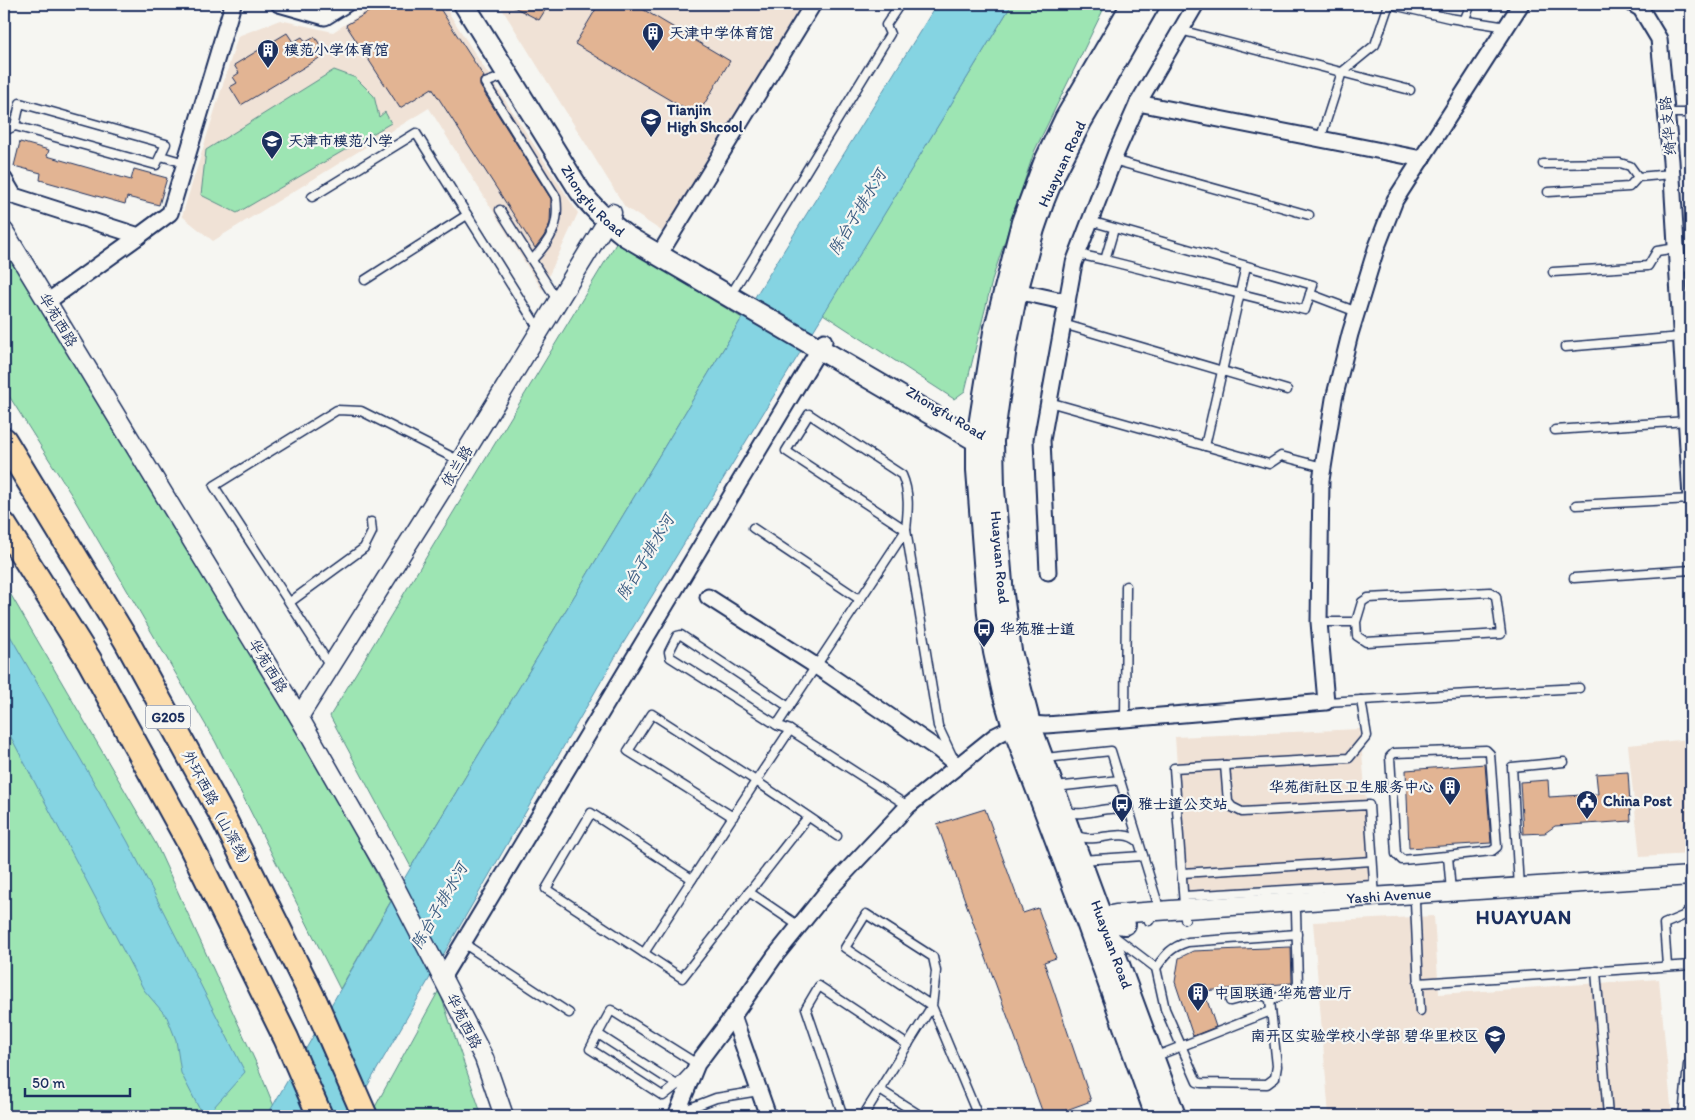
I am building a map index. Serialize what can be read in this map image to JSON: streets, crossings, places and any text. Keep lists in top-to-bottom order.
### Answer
{
  "streets": {
    "highway": ["G205", "外环西路（山深线）"],
    "main road": ["Huayuan Road", "Zhongfu Road"],
    "street": [
      "绮华支路",
      "华苑西路",
      "依兰路",
      "Yashi Avenue"
    ]
  },
  "crossings": [
    ["Huayuan Road", "Zhongfu Road"],
    ["Zhongfu Road", "依兰路"],
    ["华苑西路", "依兰路"]
  ],
  "districts": ["HUAYUAN"],
  "water": ["陈台子排水河"],
  "places": {
    "building": [
      "天津中学体育馆",
      "模范小学体育馆",
      "华苑街社区卫生服务中心",
      "中国联通 华苑营业厅"
    ],
    "school or university": ["Tianjin High Shcool", "天津市模范小学", "南开区实验学校小学部 碧华里校区"],
    "bus stop": ["华苑雅士道", "雅士道公交站"],
    "public building": ["China Post"]
  },
  "scale_bar": "50 m"
}
